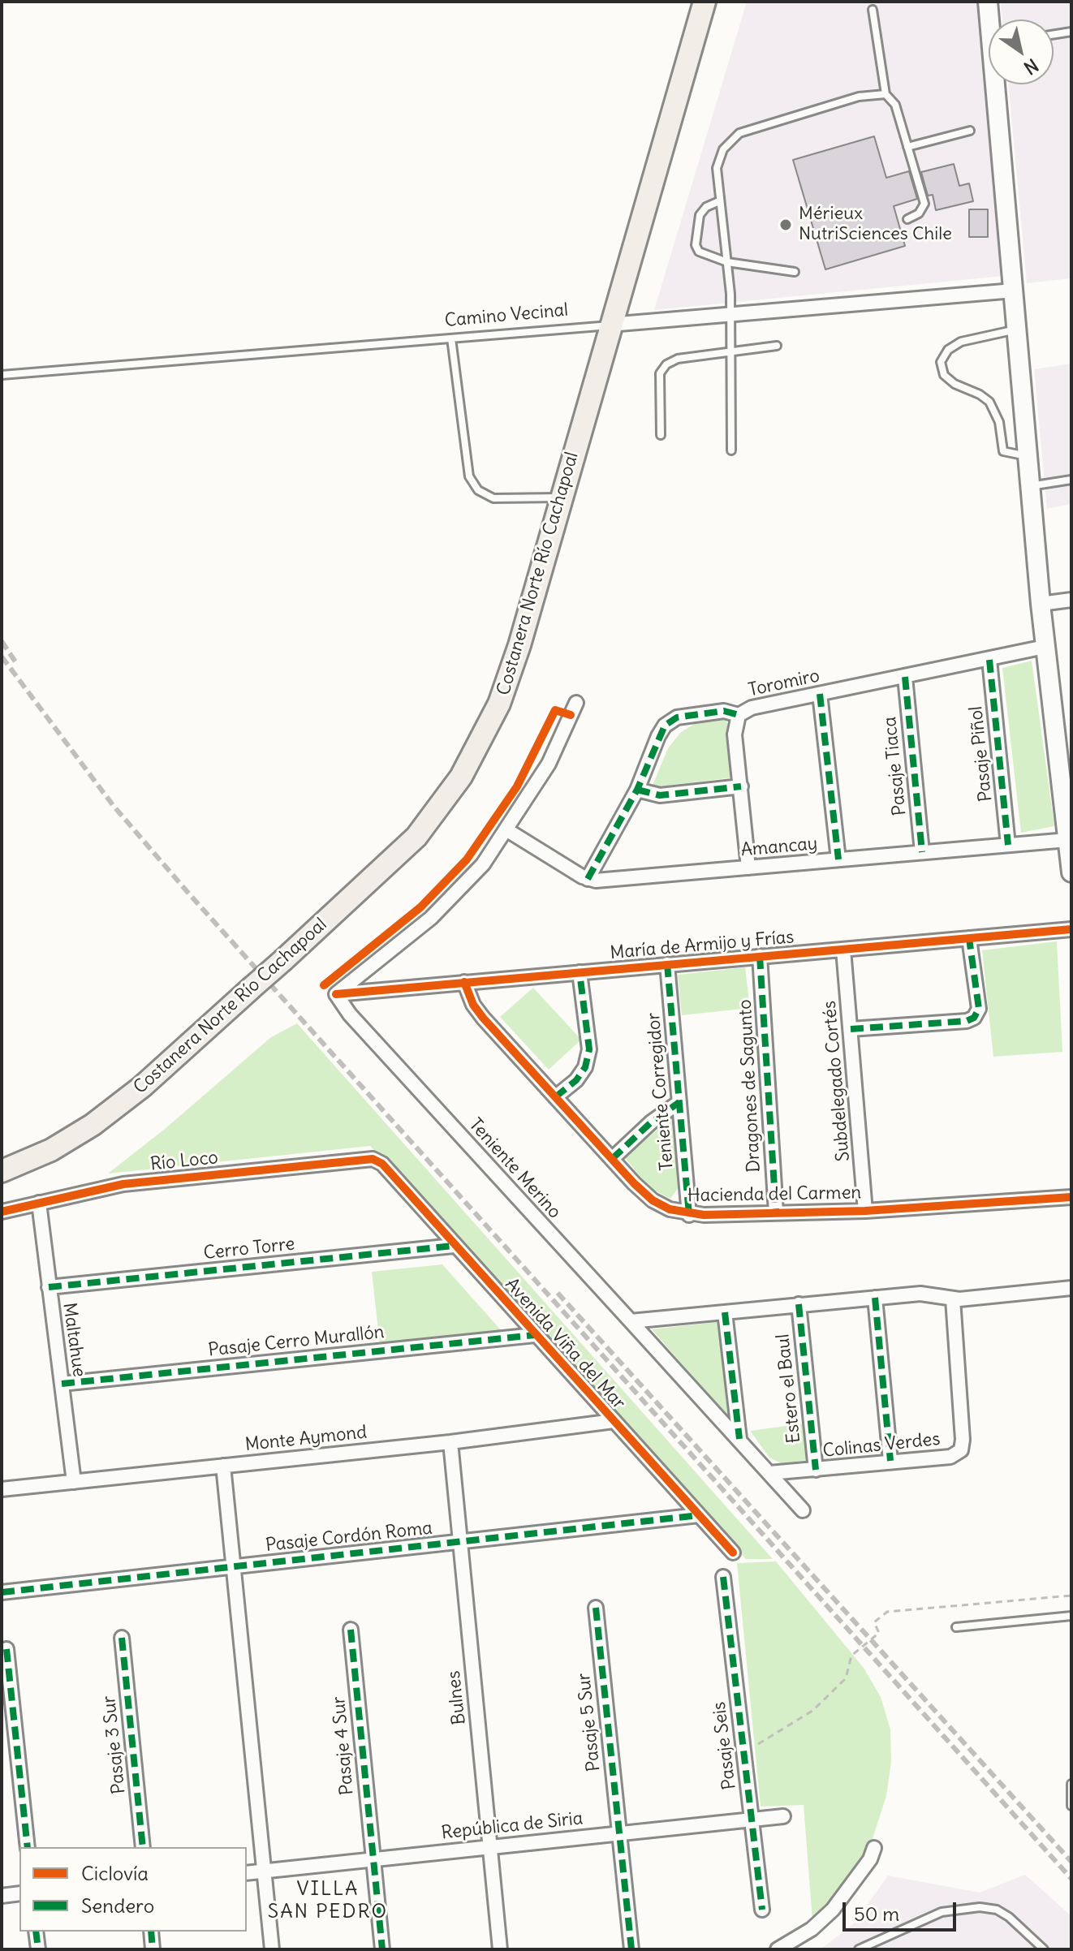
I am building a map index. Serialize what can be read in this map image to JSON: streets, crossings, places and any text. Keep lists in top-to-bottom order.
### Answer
{
  "streets": {
    "main road": ["Costanera Norte Río Cachapoal"],
    "street": [
      "Camino Vecinal",
      "Toromiro",
      "Pasaje Piñol",
      "Pasaje Tiaca",
      "Amancay",
      "María de Armijo y Frías",
      "Subdelegado Cortés",
      "Dragones de Sagunto",
      "Teniente Corregidor",
      "Río Loco",
      "Teniente Merino",
      "Hacienda del Carmen",
      "Cerro Torre",
      "Maltahue",
      "Pasaje Cerro Murallón",
      "Avenida Viña del Mar",
      "Estero el Baul",
      "Monte Aymond",
      "Colinas Verdes",
      "Pasaje Cordón Roma",
      "Bulnes",
      "Pasaje 5 Sur",
      "Pasaje 3 Sur",
      "Pasaje 4 Sur",
      "Pasaje Seis",
      "República de Siria"
    ]
  },
  "crossings": [
    ["Camino Vecinal", "Costanera Norte Río Cachapoal"],
    ["Toromiro", "Pasaje Piñol"],
    ["Toromiro", "Pasaje Tiaca"],
    ["Toromiro", "Amancay"],
    ["Pasaje Piñol", "Amancay"],
    ["Pasaje Tiaca", "Amancay"],
    ["María de Armijo y Frías", "Subdelegado Cortés"],
    ["María de Armijo y Frías", "Dragones de Sagunto"],
    ["María de Armijo y Frías", "Teniente Corregidor"],
    ["María de Armijo y Frías", "Teniente Merino"],
    ["María de Armijo y Frías", "Hacienda del Carmen"],
    ["Subdelegado Cortés", "Hacienda del Carmen"],
    ["Dragones de Sagunto", "Hacienda del Carmen"],
    ["Teniente Corregidor", "Hacienda del Carmen"],
    ["Río Loco", "Maltahue"],
    ["Río Loco", "Avenida Viña del Mar"],
    ["Teniente Merino", "Colinas Verdes"],
    ["Cerro Torre", "Maltahue"],
    ["Cerro Torre", "Avenida Viña del Mar"],
    ["Maltahue", "Pasaje Cerro Murallón"],
    ["Maltahue", "Monte Aymond"],
    ["Pasaje Cerro Murallón", "Avenida Viña del Mar"],
    ["Avenida Viña del Mar", "Monte Aymond"],
    ["Avenida Viña del Mar", "Pasaje Cordón Roma"],
    ["Estero el Baul", "Colinas Verdes"],
    ["Monte Aymond", "Bulnes"],
    ["Pasaje Cordón Roma", "Bulnes"],
    ["Bulnes", "República de Siria"],
    ["Pasaje 5 Sur", "República de Siria"],
    ["Pasaje 4 Sur", "República de Siria"],
    ["Pasaje Seis", "República de Siria"]
  ],
  "districts": ["VILLA SAN PEDRO"],
  "places": ["Mérieux NutriSciences Chile"],
  "legend": ["Ciclovía", "Sendero"],
  "scale_bar": "50 m",
  "north": "bottom right"
}
